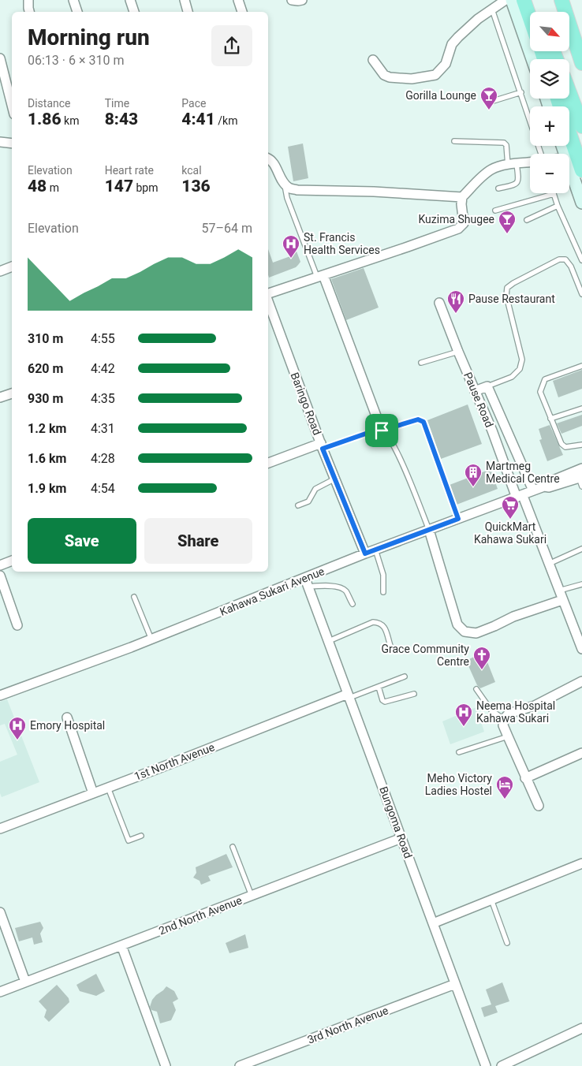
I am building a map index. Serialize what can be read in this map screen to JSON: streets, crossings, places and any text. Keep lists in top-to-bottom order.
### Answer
{
  "streets": {
    "street": [
      "Pause Road",
      "Baringo Road",
      "Kahawa Sukari Avenue",
      "1st North Avenue",
      "Bungoma Road",
      "2nd North Avenue",
      "3rd North Avenue"
    ]
  },
  "crossings": [
    ["Pause Road", "Kahawa Sukari Avenue"],
    ["Baringo Road", "Kahawa Sukari Avenue"],
    ["Kahawa Sukari Avenue", "Bungoma Road"],
    ["1st North Avenue", "Bungoma Road"],
    ["Bungoma Road", "2nd North Avenue"],
    ["Bungoma Road", "3rd North Avenue"]
  ],
  "places": {
    "bar": ["Gorilla Lounge", "Kuzima Shugee"],
    "hospital": ["St. Francis Health Services", "Neema Hospital Kahawa Sukari", "Emory Hospital"],
    "restaurant": ["Pause Restaurant"],
    "building": ["Martmeg Medical Centre"],
    "supermarket": ["QuickMart Kahawa Sukari"],
    "church": ["Grace Community Centre"],
    "hotel": ["Meho Victory Ladies Hostel"]
  },
  "north": "bottom right",
  "page": {
    "map_buttons": ["+", "−"],
    "heading": ["Morning run", "06:13 · 6 × 310 m"],
    "stats": [
      ["Distance", "1.86 km"],
      ["Time", "8:43"],
      ["Pace", "4:41 /km"],
      ["Elevation", "48 m"],
      ["Heart rate", "147 bpm"],
      ["kcal", "136"]
    ],
    "chart": ["Elevation", "57–64 m"],
    "list": [
      {
        "name": "310 m",
        "note": "4:55"
      },
      {
        "name": "620 m",
        "note": "4:42"
      },
      {
        "name": "930 m",
        "note": "4:35"
      },
      {
        "name": "1.2 km",
        "note": "4:31"
      },
      {
        "name": "1.6 km",
        "note": "4:28"
      },
      {
        "name": "1.9 km",
        "note": "4:54"
      }
    ],
    "buttons": ["Save", "Share"]
  }
}
